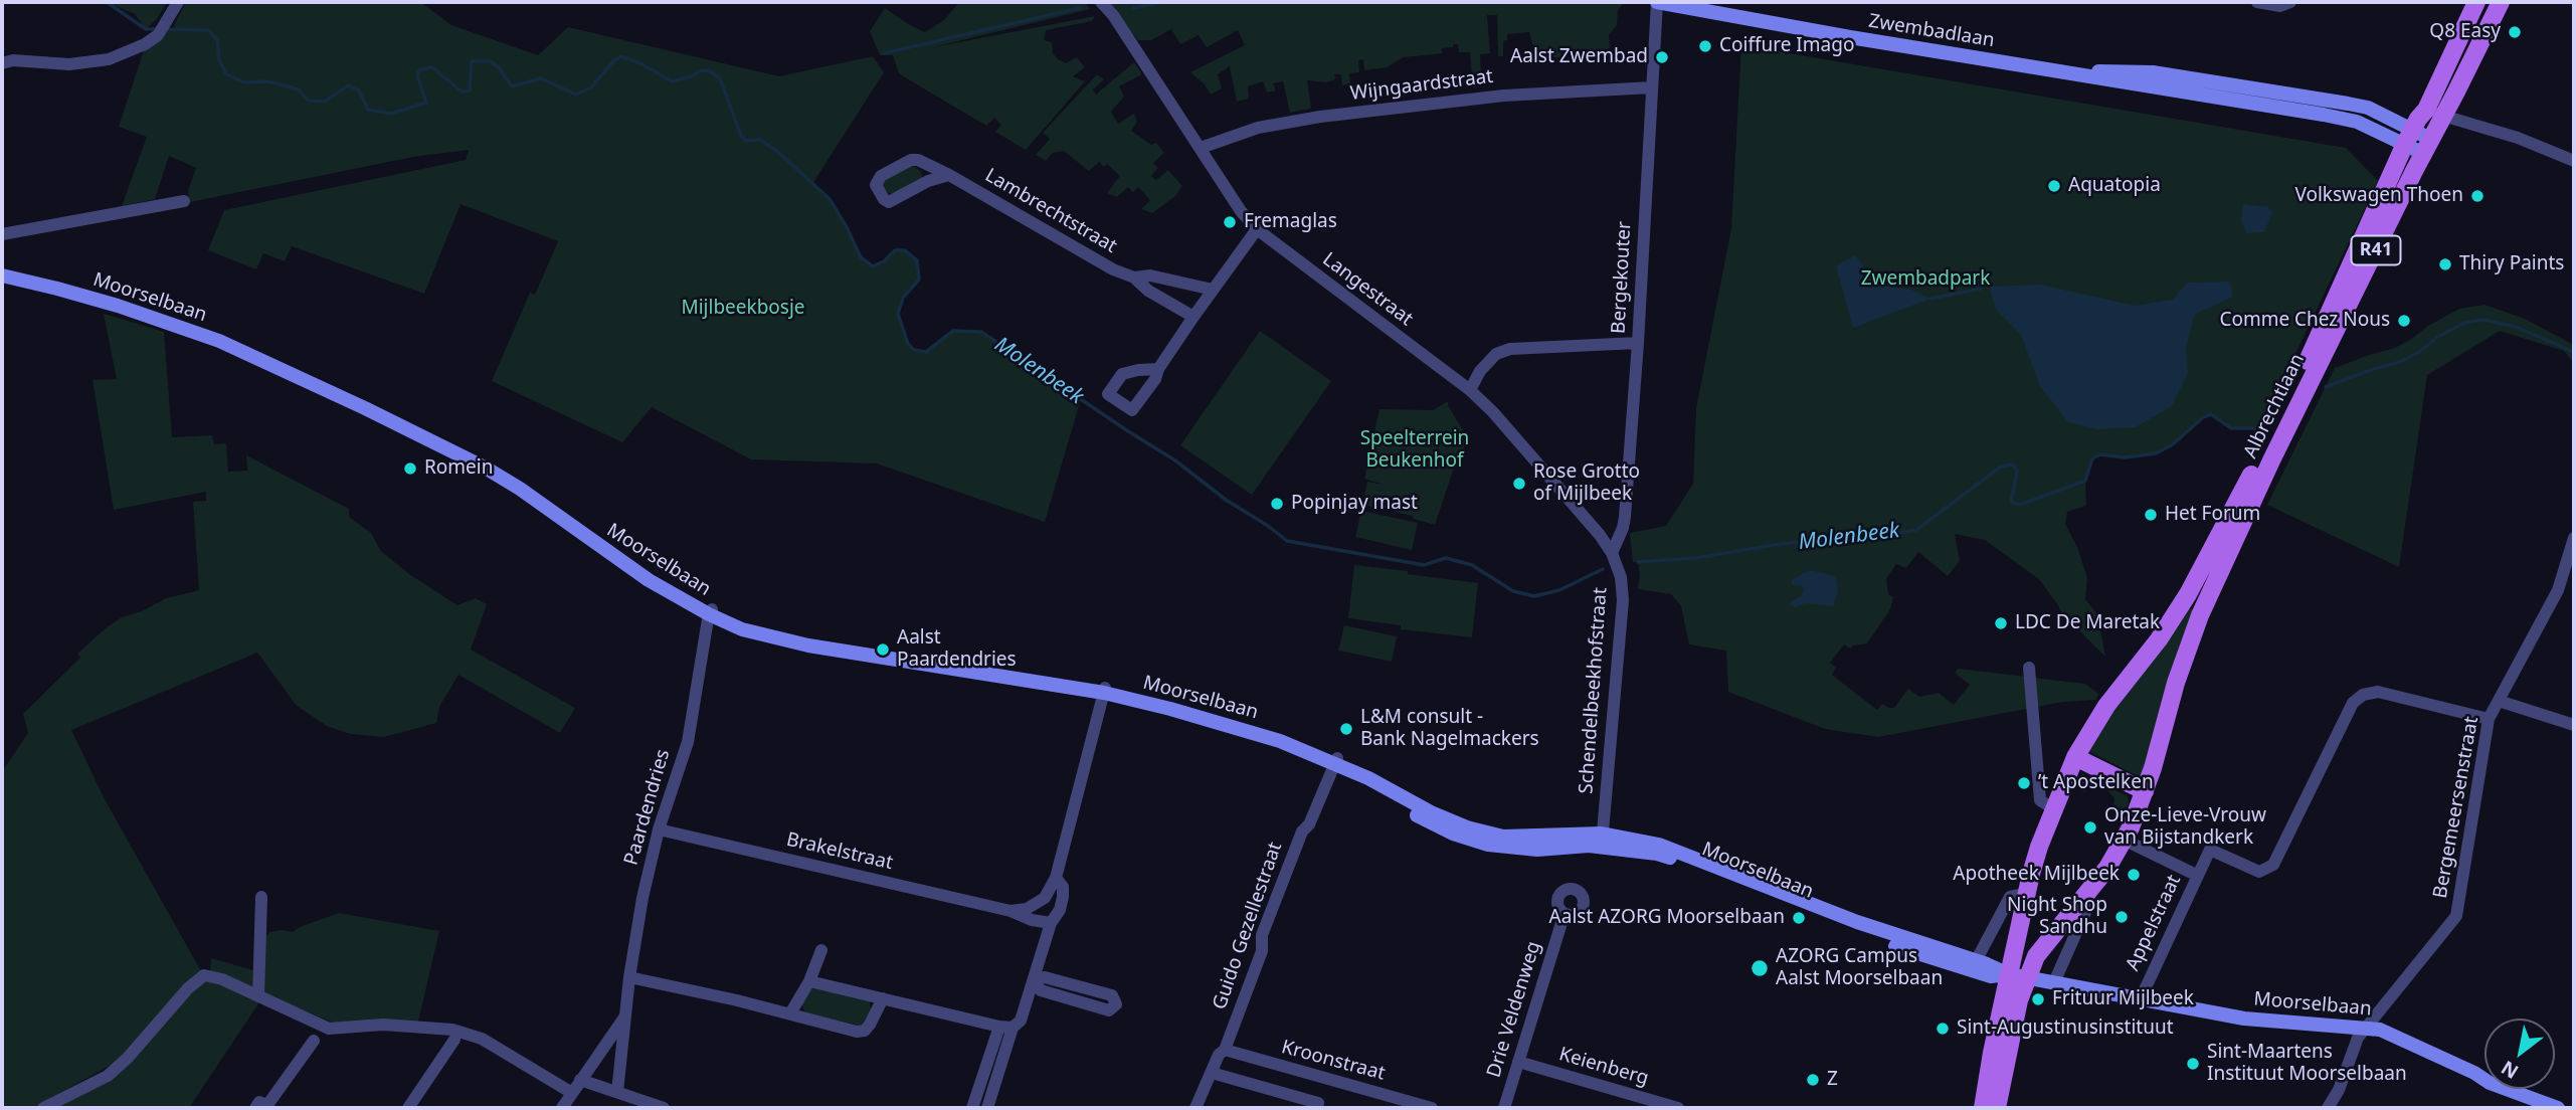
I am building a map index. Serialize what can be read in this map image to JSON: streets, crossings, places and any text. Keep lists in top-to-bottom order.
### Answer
{
  "streets": {
    "main road": [
      "Zwembadlaan",
      "R41",
      "Moorselbaan",
      "Albrechtlaan"
    ],
    "street": [
      "Wijngaardstraat",
      "Lambrechtstraat",
      "Bergekouter",
      "Langestraat",
      "Schendelbeekhofstraat",
      "Paardendries",
      "Bergemeersenstraat",
      "Brakelstraat",
      "Appelstraat",
      "Guido Gezellestraat",
      "Drie Veldenweg",
      "Kroonstraat",
      "Keienberg"
    ]
  },
  "crossings": [
    ["Zwembadlaan", "Bergekouter"],
    ["Zwembadlaan", "Albrechtlaan"],
    ["Wijngaardstraat", "Bergekouter"],
    ["Wijngaardstraat", "Langestraat"],
    ["R41", "Moorselbaan"],
    ["R41", "Albrechtlaan"],
    ["Bergekouter", "Langestraat"],
    ["Bergekouter", "Schendelbeekhofstraat"],
    ["Langestraat", "Schendelbeekhofstraat"],
    ["Moorselbaan", "Schendelbeekhofstraat"],
    ["Moorselbaan", "Paardendries"],
    ["Moorselbaan", "Bergemeersenstraat"],
    ["Moorselbaan", "Appelstraat"],
    ["Moorselbaan", "Guido Gezellestraat"],
    ["Paardendries", "Brakelstraat"],
    ["Bergemeersenstraat", "Appelstraat"],
    ["Guido Gezellestraat", "Kroonstraat"],
    ["Drie Veldenweg", "Keienberg"]
  ],
  "water": ["Molenbeek"],
  "parks": ["Zwembadpark", "Mijlbeekbosje", "Speelterrein Beukenhof"],
  "places": [
    "Q8 Easy",
    "Coiffure Imago",
    "Aalst Zwembad",
    "Aquatopia",
    "Volkswagen Thoen",
    "Fremaglas",
    "Thiry Paints",
    "Comme Chez Nous",
    "Romein",
    "Rose Grotto of Mijlbeek",
    "Popinjay mast",
    "Het Forum",
    "LDC De Maretak",
    "Aalst Paardendries",
    "L&M consult - Bank Nagelmackers",
    "’t Apostelken",
    "Onze-Lieve-Vrouw van Bijstandkerk",
    "Apotheek Mijlbeek",
    "Night Shop Sandhu",
    "Aalst AZORG Moorselbaan",
    "AZORG Campus Aalst Moorselbaan",
    "Frituur Mijlbeek",
    "Sint-Augustinusinstituut",
    "Sint-Maartens Instituut Moorselbaan",
    "Z"
  ],
  "north": "bottom left"
}
